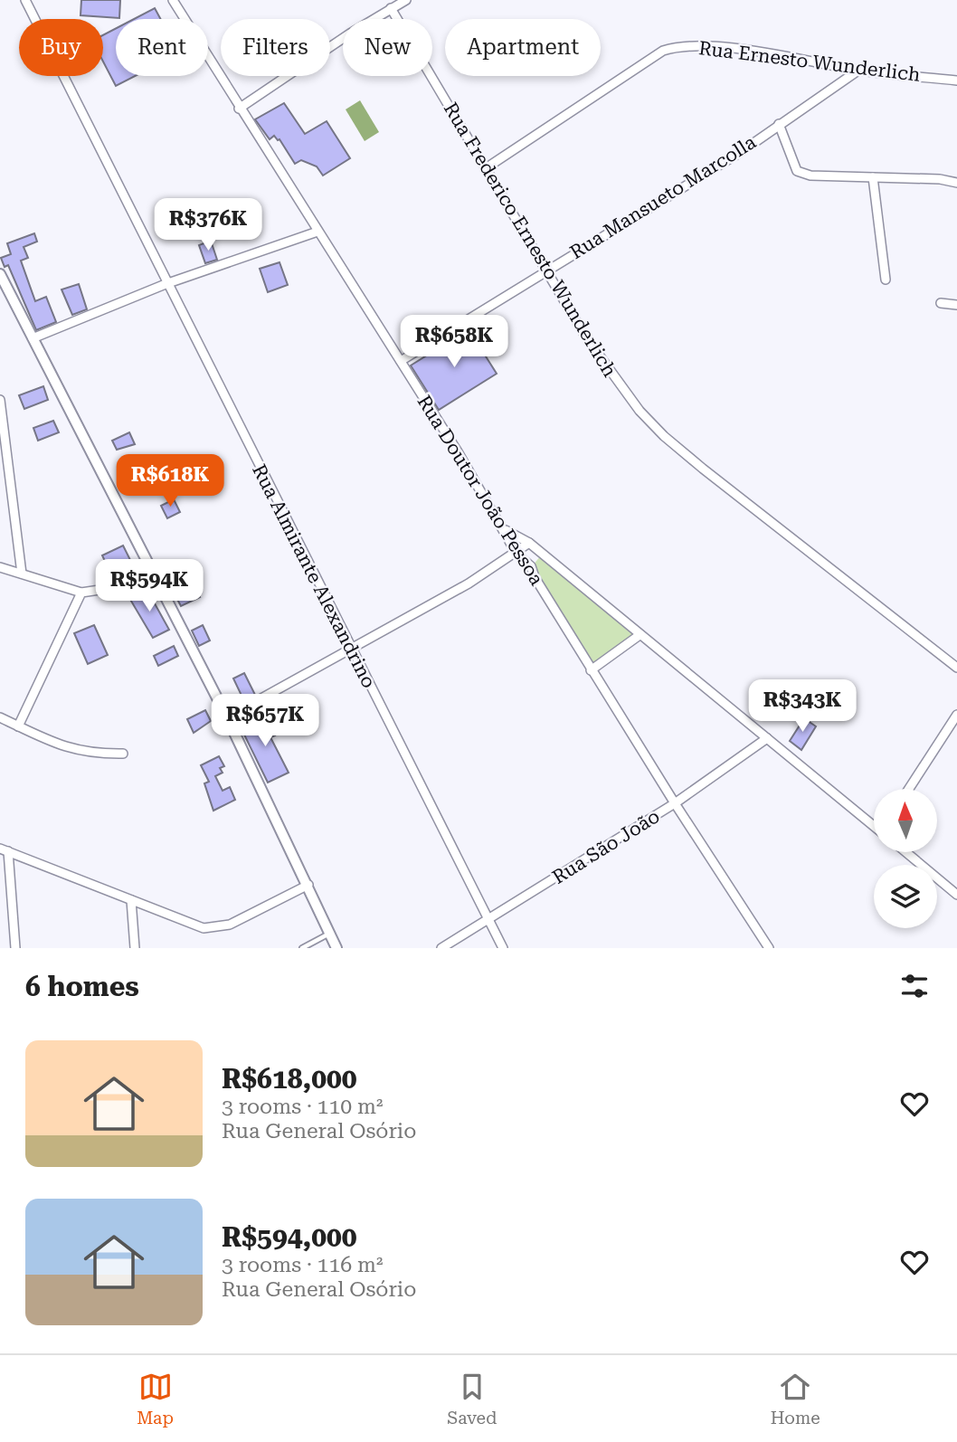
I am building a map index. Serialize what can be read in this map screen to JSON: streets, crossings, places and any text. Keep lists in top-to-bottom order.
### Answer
{
  "streets": {
    "street": [
      "Rua Ernesto Wunderlich",
      "Rua Mansueto Marcolla",
      "Rua Frederico Ernesto Wunderlich",
      "Rua Doutor João Pessoa",
      "Rua Almirante Alexandrino",
      "Rua São João"
    ]
  },
  "crossings": [
    ["Rua Ernesto Wunderlich", "Rua Mansueto Marcolla"],
    ["Rua Ernesto Wunderlich", "Rua Frederico Ernesto Wunderlich"],
    ["Rua Mansueto Marcolla", "Rua Frederico Ernesto Wunderlich"],
    ["Rua Mansueto Marcolla", "Rua Doutor João Pessoa"],
    ["Rua Doutor João Pessoa", "Rua São João"],
    ["Rua Almirante Alexandrino", "Rua São João"]
  ],
  "north": "top",
  "page": {
    "chip": [
      "Buy",
      "Rent",
      "Filters",
      "New",
      "Apartment"
    ],
    "price": [
      "R$376K",
      "R$658K",
      "R$618K",
      "R$594K",
      "R$343K",
      "R$657K"
    ],
    "heading": "6 homes",
    "list": [
      {
        "name": "R$618,000",
        "note": "3 rooms · 110 m² · Rua General Osório"
      },
      {
        "name": "R$594,000",
        "note": "3 rooms · 116 m² · Rua General Osório"
      }
    ],
    "tabs": ["Map", "Saved", "Home"]
  }
}
